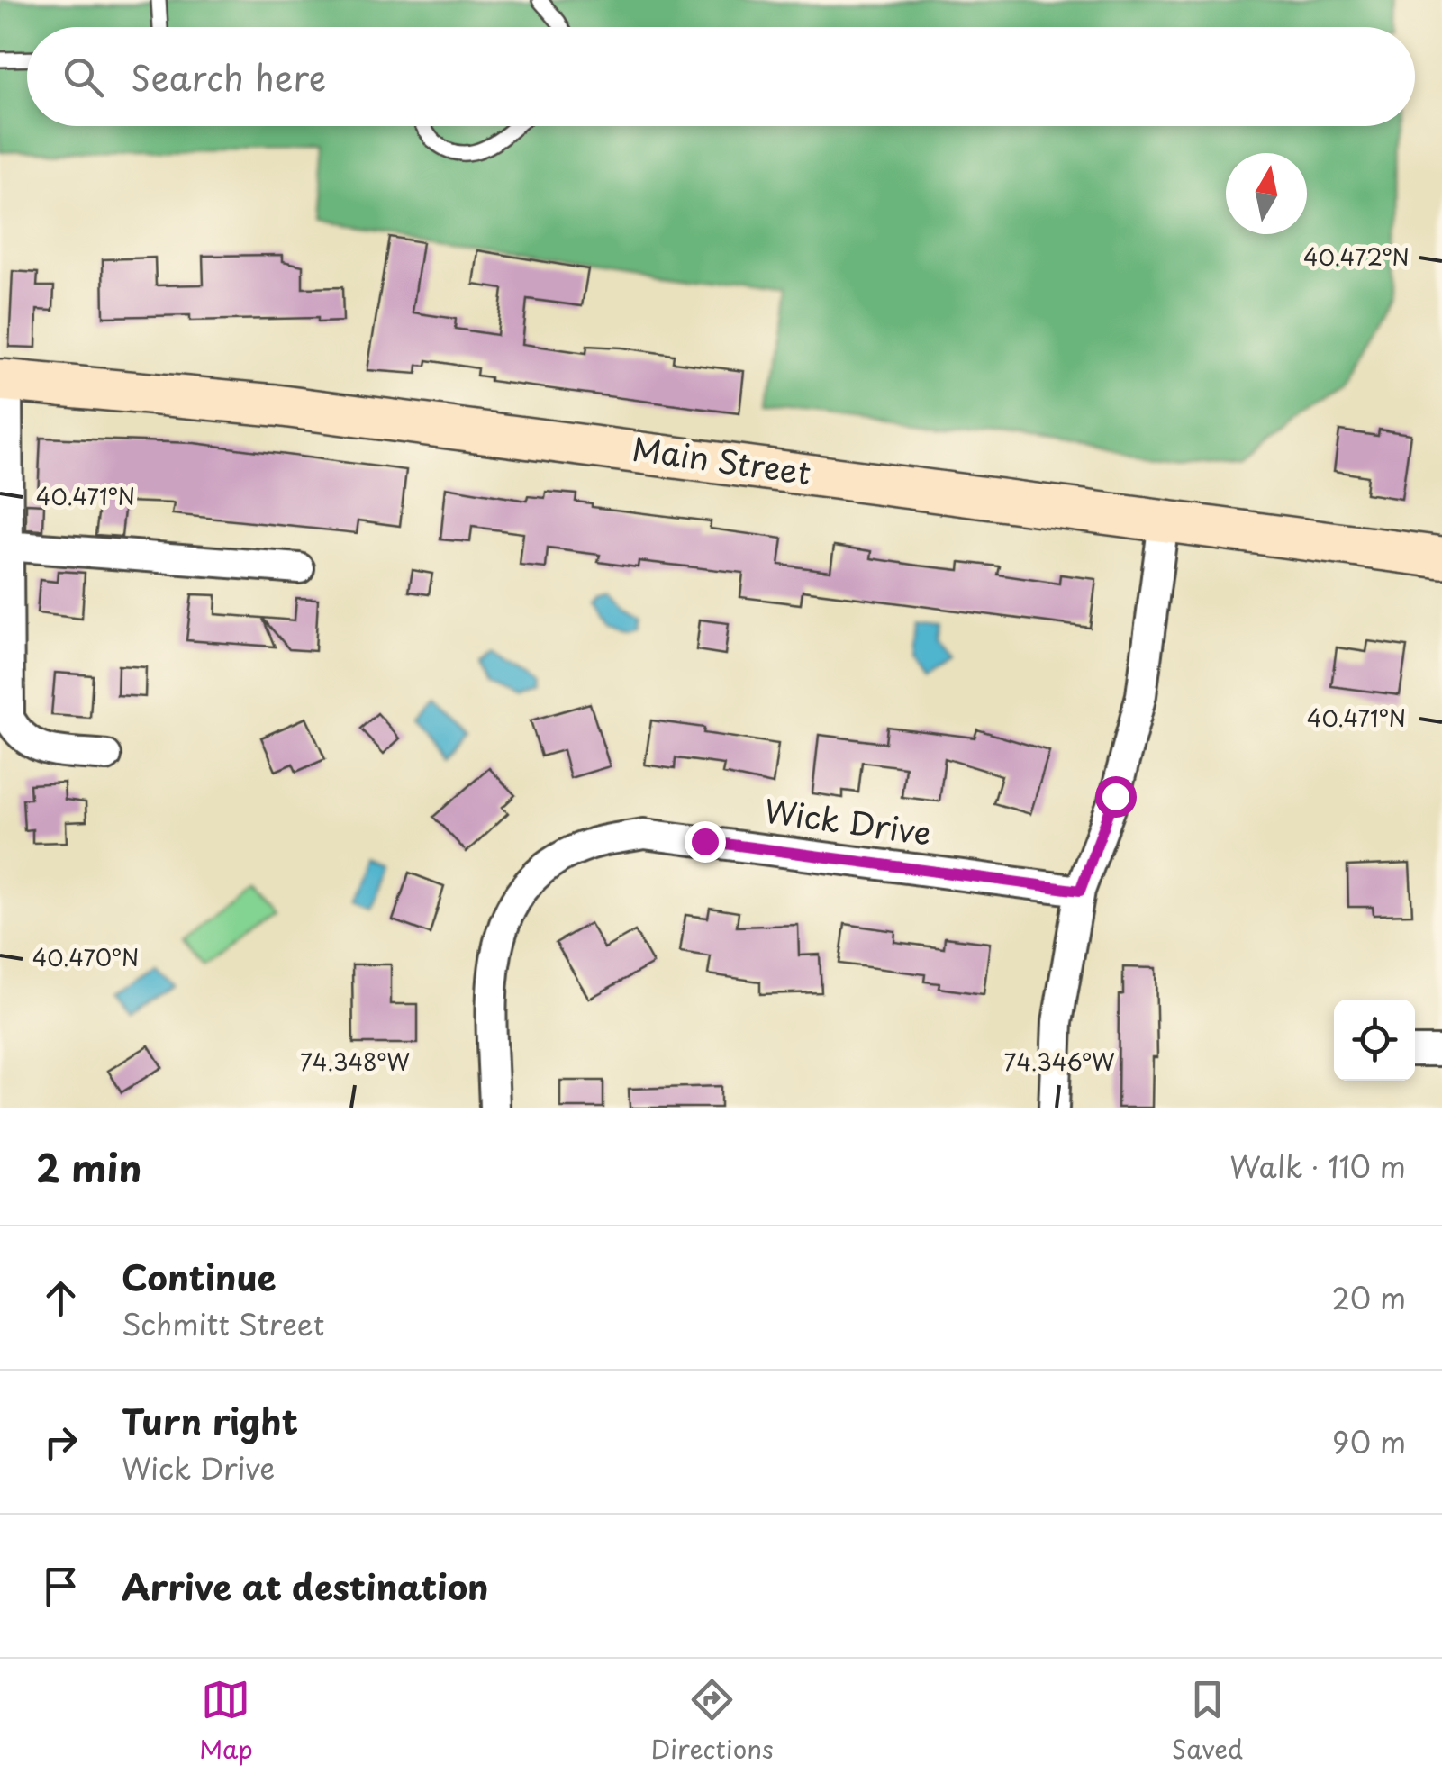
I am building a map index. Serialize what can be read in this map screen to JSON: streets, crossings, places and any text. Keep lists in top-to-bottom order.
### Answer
{
  "streets": {
    "main road": ["Main Street"],
    "street": ["Wick Drive"]
  },
  "north": "top",
  "page": {
    "search": "Search here",
    "heading": ["2 min", "Walk · 110 m"],
    "list": [
      ["Continue", "Schmitt Street", "20 m"],
      ["Turn right", "Wick Drive", "90 m"],
      "Arrive at destination"
    ],
    "nav": ["Map", "Directions", "Saved"]
  },
  "coordinates": [
    "40.472°N",
    "40.471°N",
    "40.470°N",
    "74.348°W",
    "74.346°W"
  ]
}
